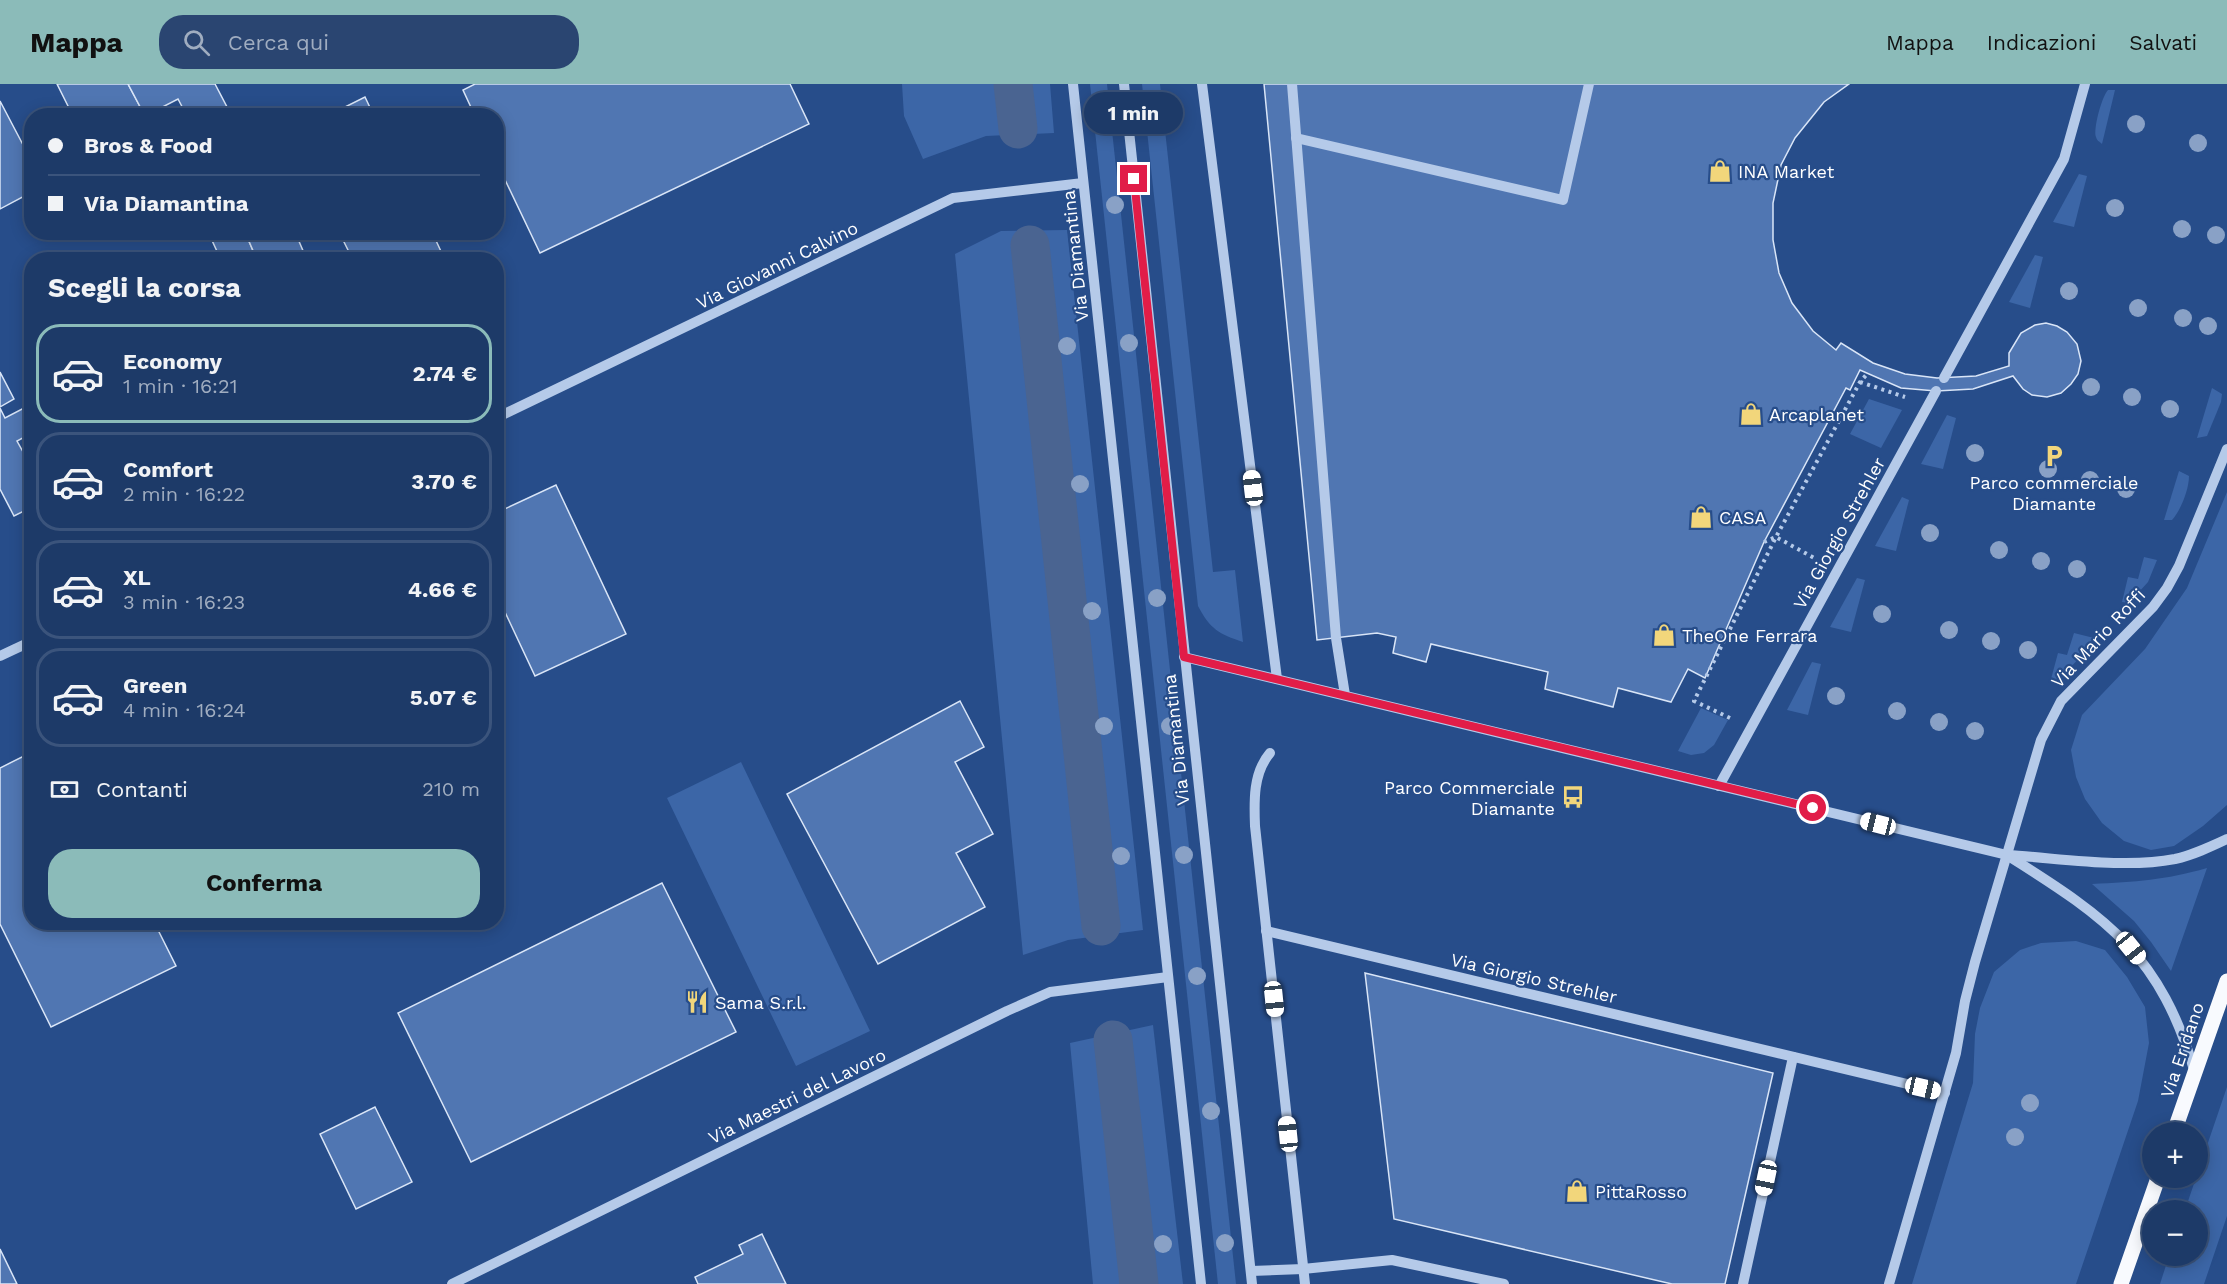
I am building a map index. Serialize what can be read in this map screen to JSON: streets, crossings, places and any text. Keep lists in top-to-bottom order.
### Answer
{
  "streets": {
    "main road": ["Via Eridano"],
    "street": [
      "Via Diamantina",
      "Via Giovanni Calvino",
      "Via Giorgio Strehler",
      "Via Mario Roffi",
      "Via Maestri del Lavoro"
    ]
  },
  "crossings": [
    ["Via Diamantina", "Via Giovanni Calvino"],
    ["Via Diamantina", "Via Maestri del Lavoro"]
  ],
  "places": {
    "shop": [
      "INA Market",
      "Arcaplanet",
      "CASA",
      "TheOne Ferrara",
      "PittaRosso"
    ],
    "parking": ["Parco commerciale Diamante"],
    "bus stop": ["Parco Commerciale Diamante"],
    "restaurant": ["Sama S.r.l."]
  },
  "page": {
    "header": "Mappa",
    "search": "Cerca qui",
    "nav": ["Mappa", "Indicazioni", "Salvati"],
    "bubble": "1 min",
    "banner": ["Bros & Food", "Via Diamantina"],
    "heading": "Scegli la corsa",
    "list": [
      {
        "name": "Economy",
        "note": "1 min · 16:21",
        "value": "2.74 €"
      },
      {
        "name": "Comfort",
        "note": "2 min · 16:22",
        "value": "3.70 €"
      },
      {
        "name": "XL",
        "note": "3 min · 16:23",
        "value": "4.66 €"
      },
      {
        "name": "Green",
        "note": "4 min · 16:24",
        "value": "5.07 €"
      }
    ],
    "pay": ["Contanti", "210 m"],
    "buttons": "Conferma",
    "map_buttons": ["+", "−"]
  }
}
